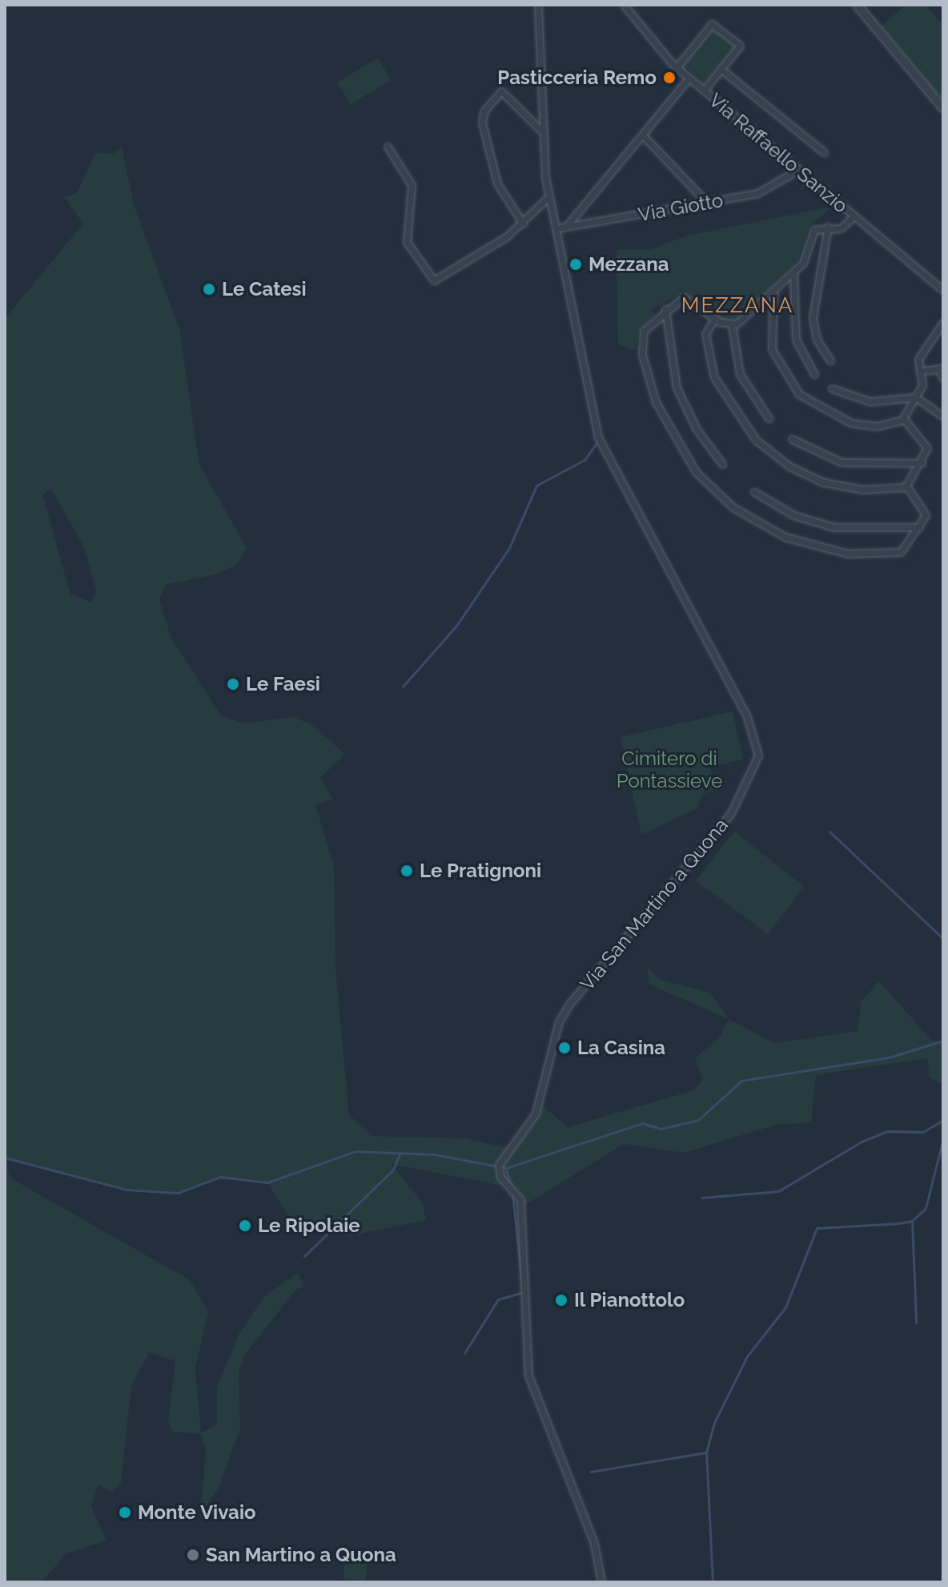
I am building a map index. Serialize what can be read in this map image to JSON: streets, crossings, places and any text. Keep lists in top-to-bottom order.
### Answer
{
  "streets": {
    "street": ["Via Raffaello Sanzio", "Via Giotto", "Via San Martino a Quona"]
  },
  "crossings": [
    ["Via Raffaello Sanzio", "Via Giotto"],
    ["Via Giotto", "Via San Martino a Quona"]
  ],
  "districts": ["MEZZANA"],
  "parks": ["Cimitero di Pontassieve"],
  "places": [
    "Pasticceria Remo",
    "Mezzana",
    "Le Catesi",
    "Le Faesi",
    "Le Pratignoni",
    "La Casina",
    "Le Ripolaie",
    "Il Pianottolo",
    "Monte Vivaio",
    "San Martino a Quona"
  ]
}
